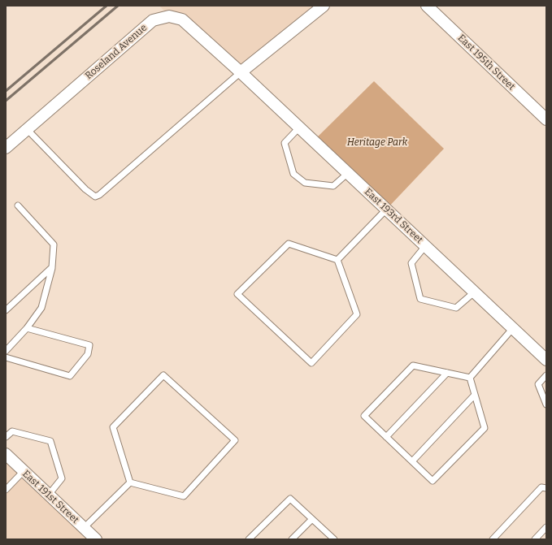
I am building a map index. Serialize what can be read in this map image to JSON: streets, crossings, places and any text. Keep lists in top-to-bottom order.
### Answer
{
  "streets": {
    "street": [
      "Roseland Avenue",
      "East 195th Street",
      "East 193rd Street",
      "East 191st Street"
    ]
  },
  "crossings": [
    ["Roseland Avenue", "East 193rd Street"]
  ],
  "parks": ["Heritage Park"]
}
